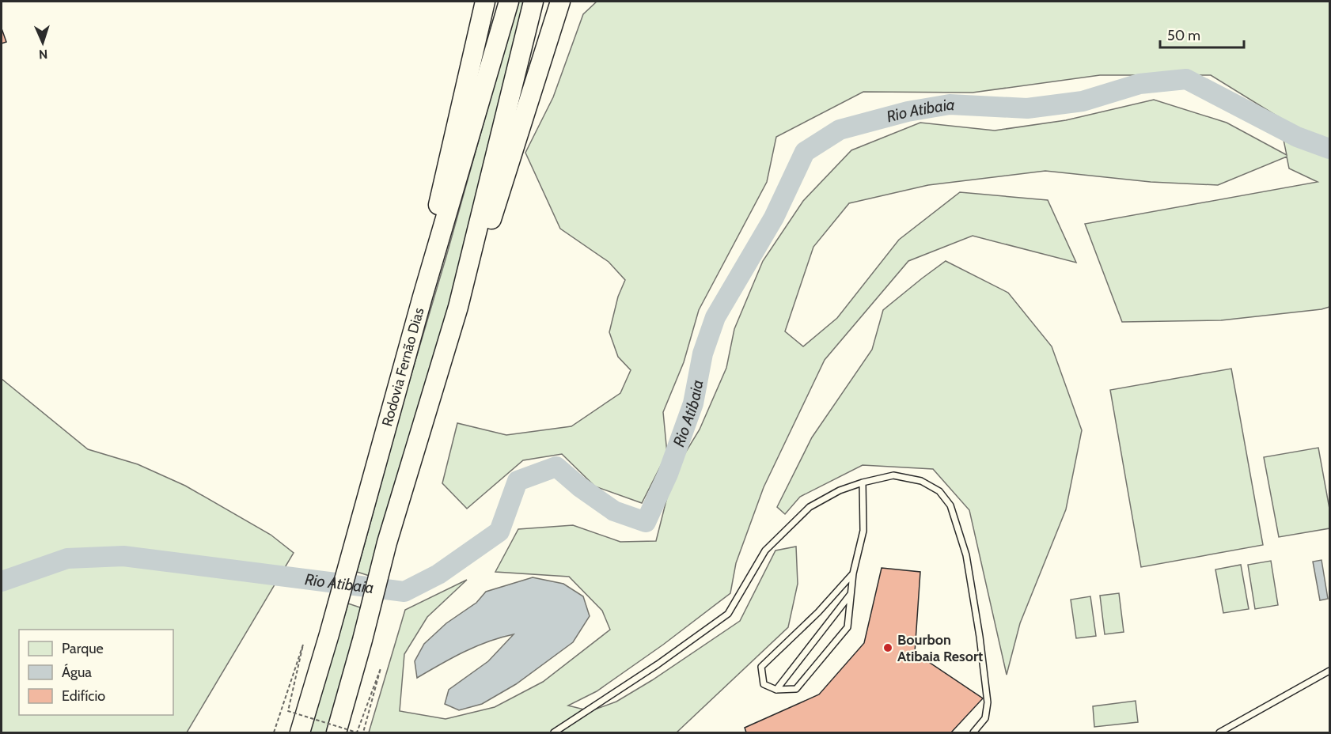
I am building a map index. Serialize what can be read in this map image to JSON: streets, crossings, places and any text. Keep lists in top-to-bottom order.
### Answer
{
  "streets": {
    "highway": ["Rodovia Fernão Dias"]
  },
  "water": ["Rio Atibaia"],
  "places": ["Bourbon Atibaia Resort"],
  "legend": ["Parque", "Água", "Edifício"],
  "scale_bar": "50 m",
  "north": "bottom"
}
